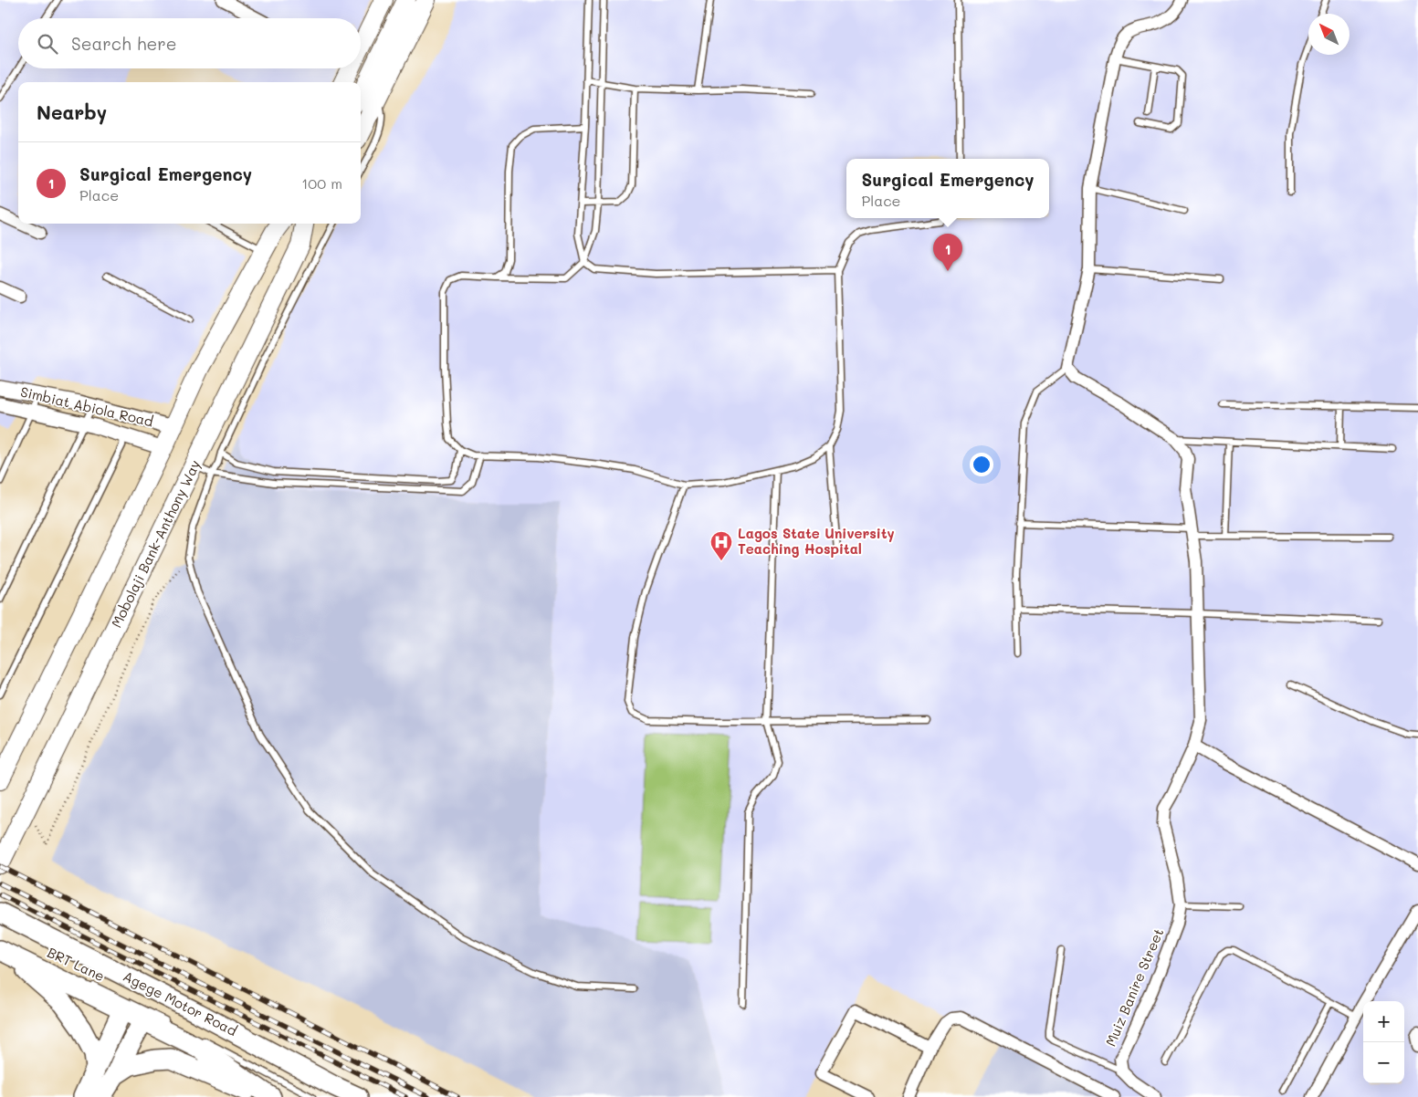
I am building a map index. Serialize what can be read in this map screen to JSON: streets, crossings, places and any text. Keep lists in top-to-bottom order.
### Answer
{
  "streets": {
    "highway": ["Agege Motor Road"],
    "main road": ["Mobolaji Bank-Anthony Way"],
    "street": ["Simbiat Abiola Road", "Muiz Banire Street"],
    "lane": ["BRT Lane"]
  },
  "places": {
    "hospital": ["Lagos State University Teaching Hospital"]
  },
  "north": "top left",
  "page": {
    "search": "Search here",
    "heading": "Nearby",
    "list": [
      {
        "mark": "1",
        "name": "Surgical Emergency",
        "note": "Place",
        "value": "100 m"
      }
    ],
    "popup": ["Surgical Emergency", "Place"],
    "pins": "1",
    "map_buttons": ["+", "−"]
  }
}
